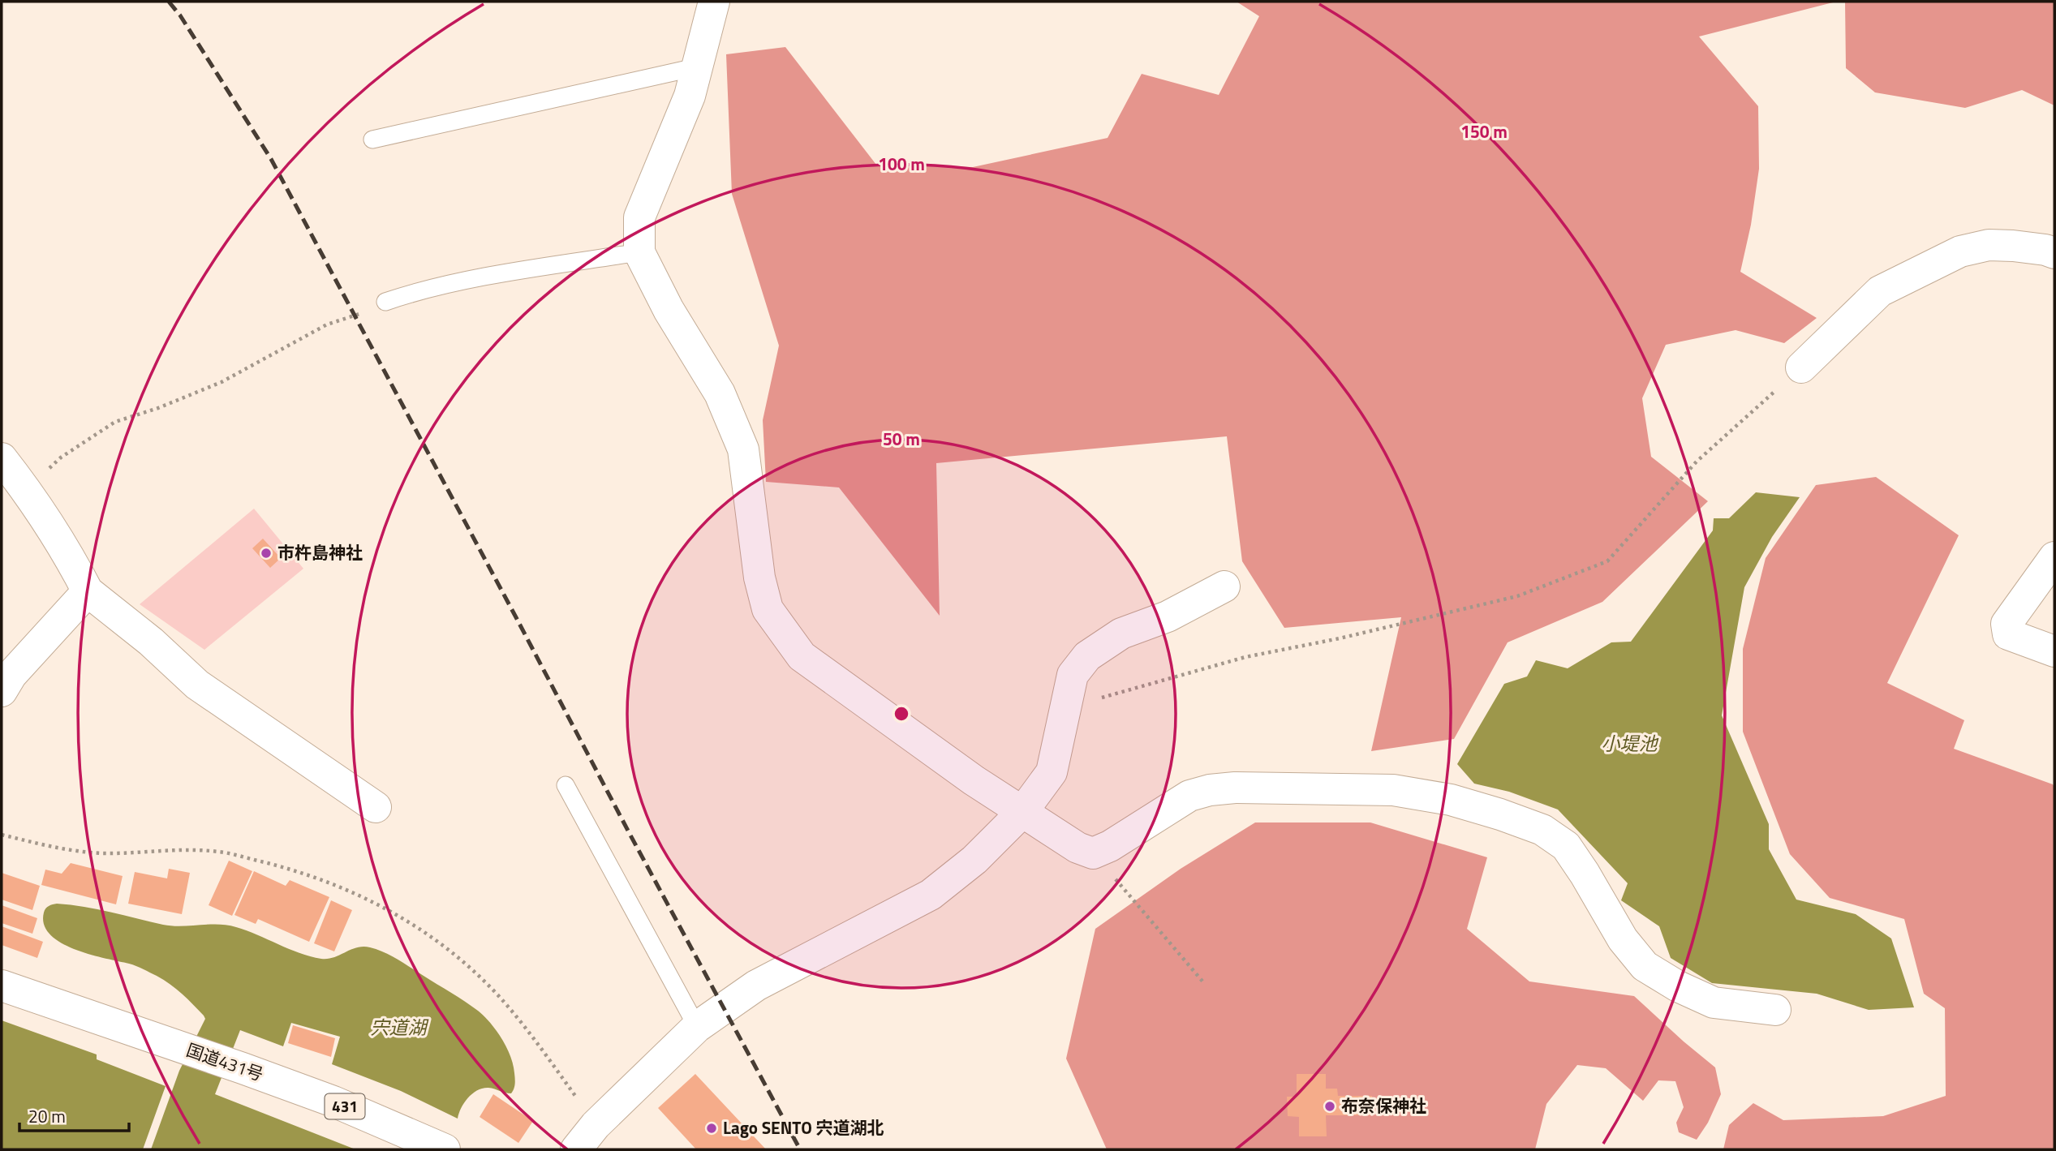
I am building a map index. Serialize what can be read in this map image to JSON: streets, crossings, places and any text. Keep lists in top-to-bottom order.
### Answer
{
  "streets": {
    "main road": ["国道431号", "431"]
  },
  "water": ["小堤池", "宍道湖"],
  "places": ["市杵島神社", "布奈保神社", "Lago SENTO 宍道湖北"],
  "scale_bar": "20 m",
  "rings": ["150 m", "100 m", "50 m"]
}
